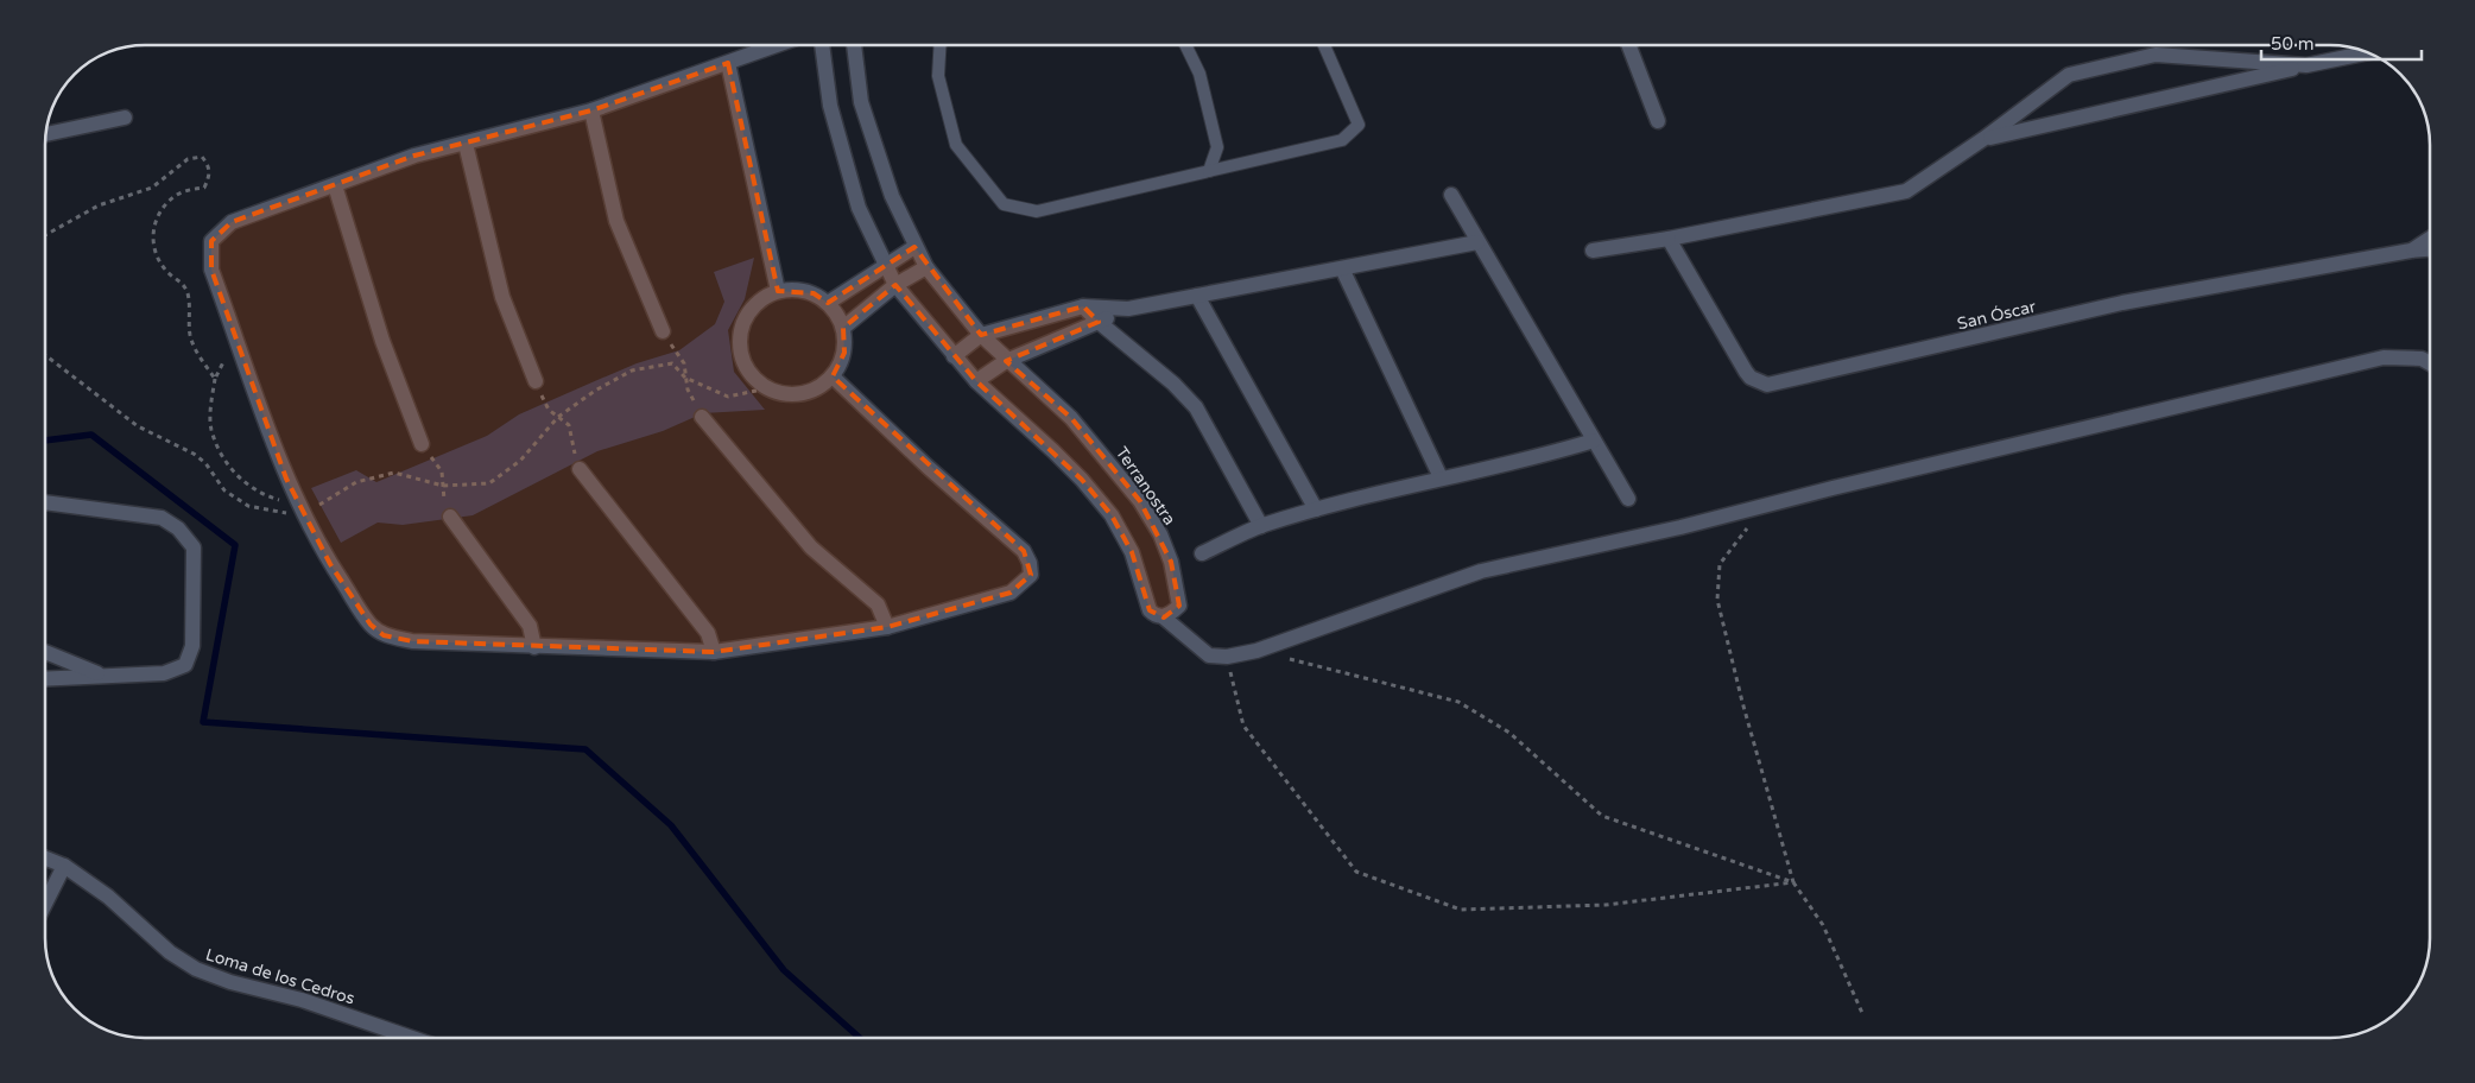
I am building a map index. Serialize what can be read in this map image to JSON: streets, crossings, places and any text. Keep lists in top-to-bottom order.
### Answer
{
  "streets": {
    "street": ["San Óscar", "Terranostra", "Loma de los Cedros"]
  },
  "scale_bar": "50 m"
}
